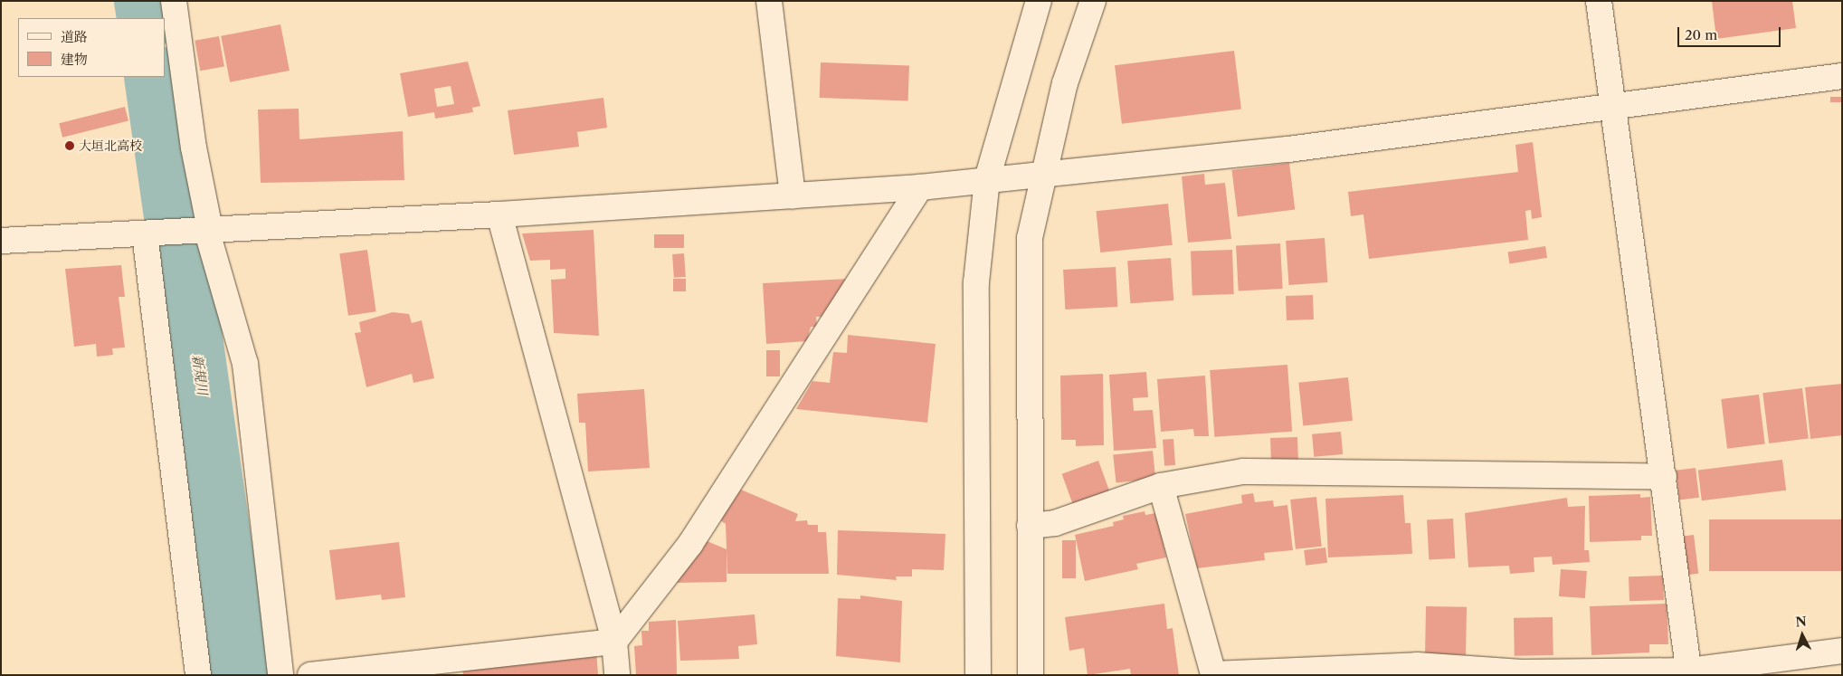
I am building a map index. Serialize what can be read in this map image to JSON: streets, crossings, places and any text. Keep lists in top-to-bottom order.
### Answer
{
  "water": ["新規川"],
  "places": ["大垣北高校"],
  "legend": ["道路", "建物"],
  "scale_bar": "20 m",
  "north": "top"
}
